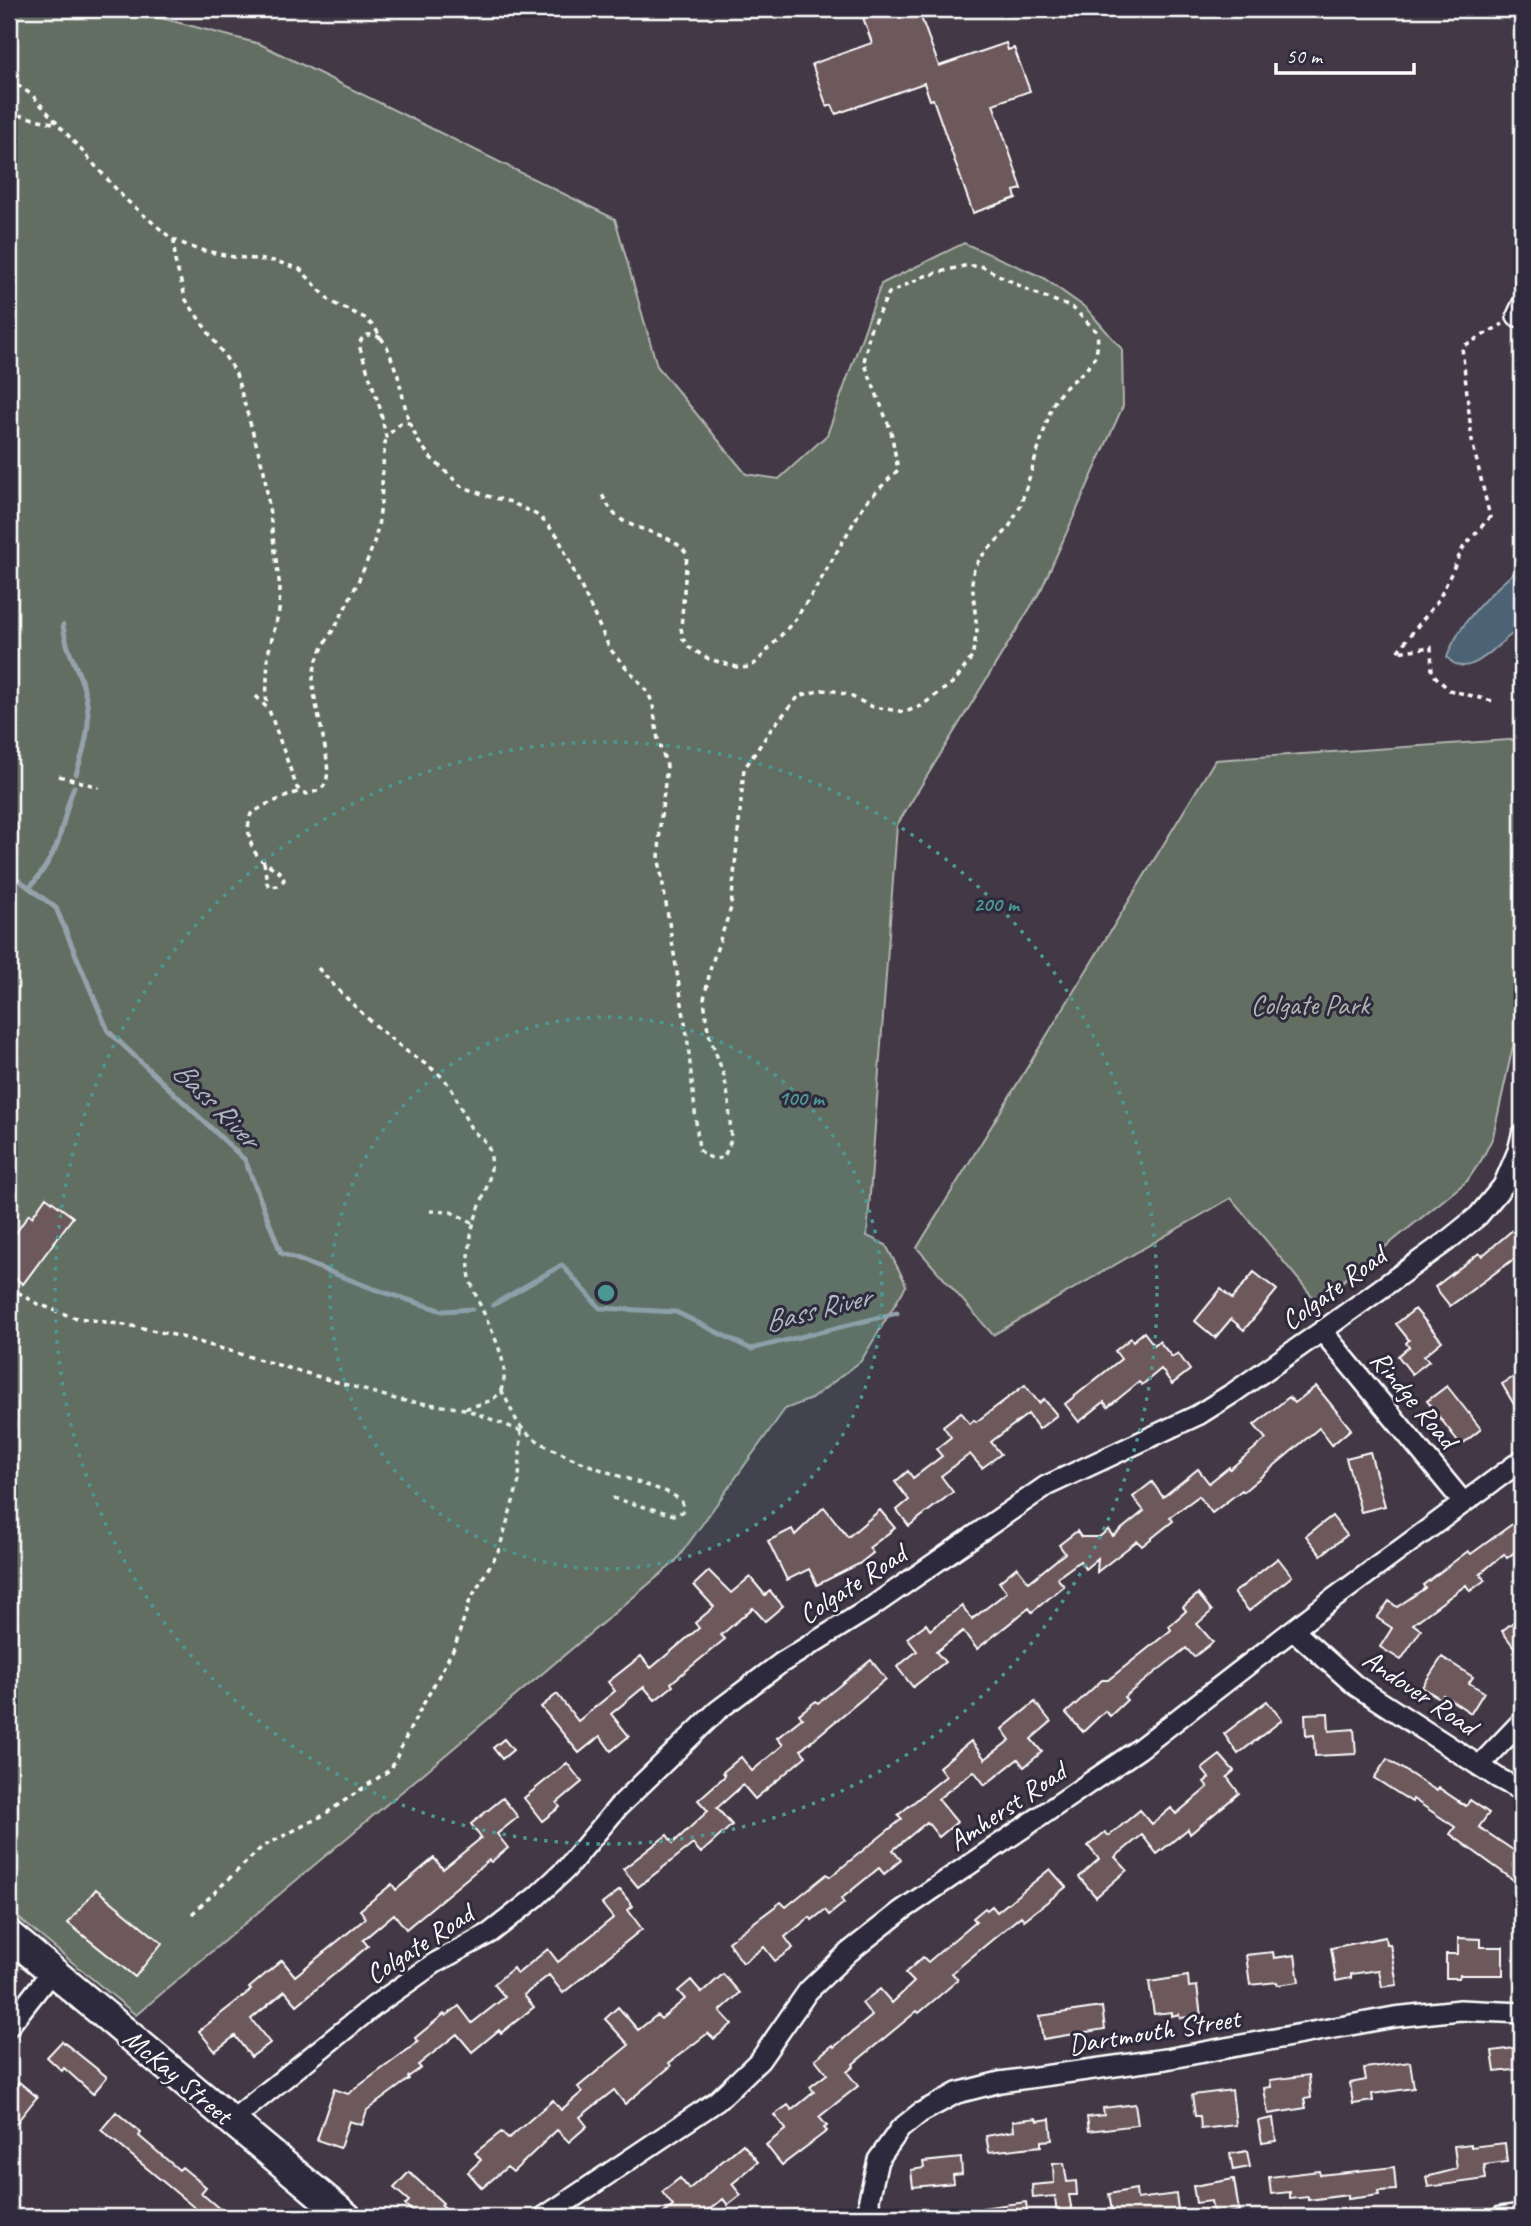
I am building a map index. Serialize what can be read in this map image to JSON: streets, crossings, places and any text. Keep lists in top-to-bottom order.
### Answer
{
  "streets": {
    "main road": ["McKay Street"],
    "street": [
      "Colgate Road",
      "Rindge Road",
      "Andover Road",
      "Amherst Road",
      "Dartmouth Street"
    ]
  },
  "crossings": [
    ["Colgate Road", "Rindge Road"],
    ["Colgate Road", "McKay Street"],
    ["Rindge Road", "Amherst Road"],
    ["Andover Road", "Amherst Road"]
  ],
  "water": ["Bass River"],
  "parks": ["Colgate Park"],
  "scale_bar": "50 m",
  "rings": ["200 m", "100 m"]
}
